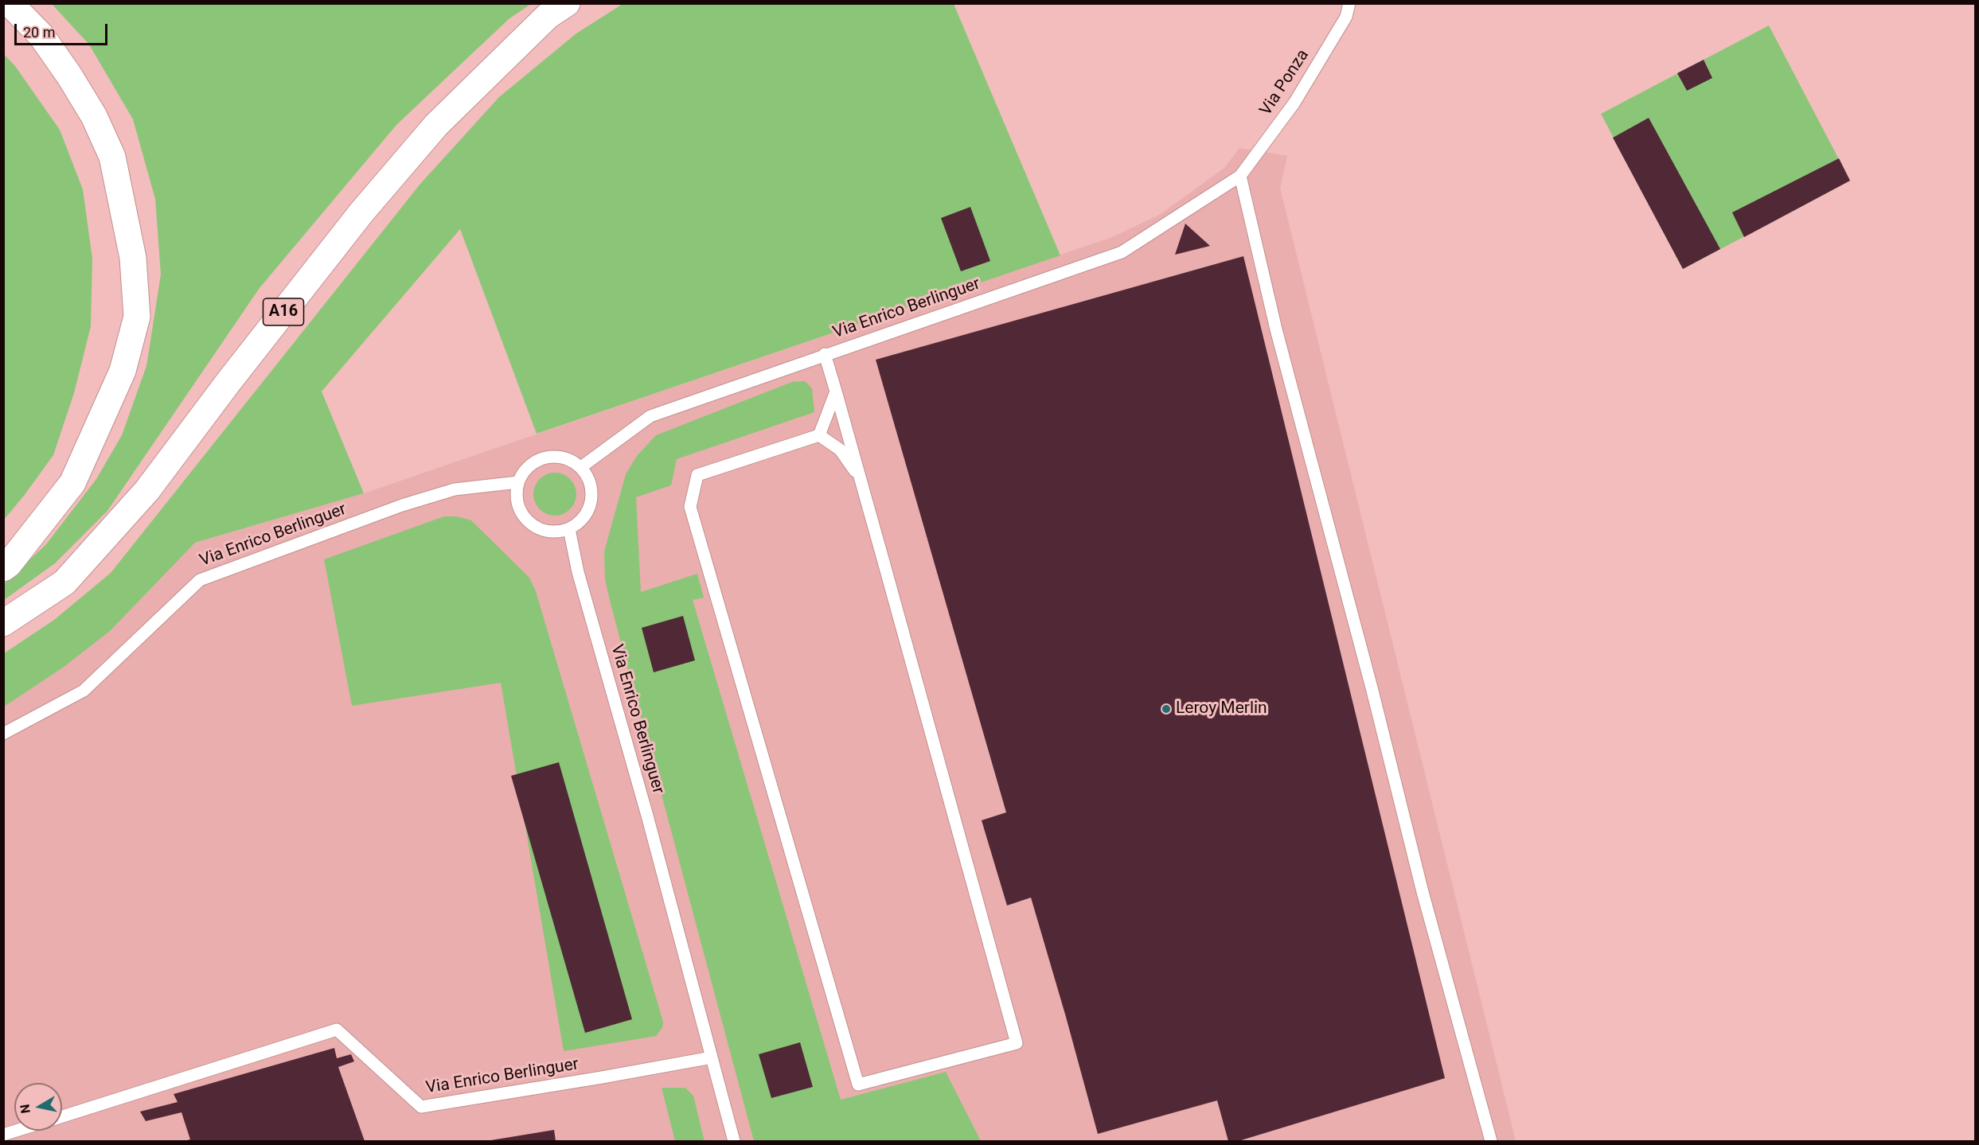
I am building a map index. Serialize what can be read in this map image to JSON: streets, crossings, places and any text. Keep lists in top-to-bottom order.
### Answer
{
  "streets": {
    "highway": ["A16"],
    "lane": ["Via Ponza", "Via Enrico Berlinguer"]
  },
  "crossings": [
    ["Via Ponza", "Via Enrico Berlinguer"]
  ],
  "places": ["Leroy Merlin"],
  "scale_bar": "20 m",
  "north": "left"
}
